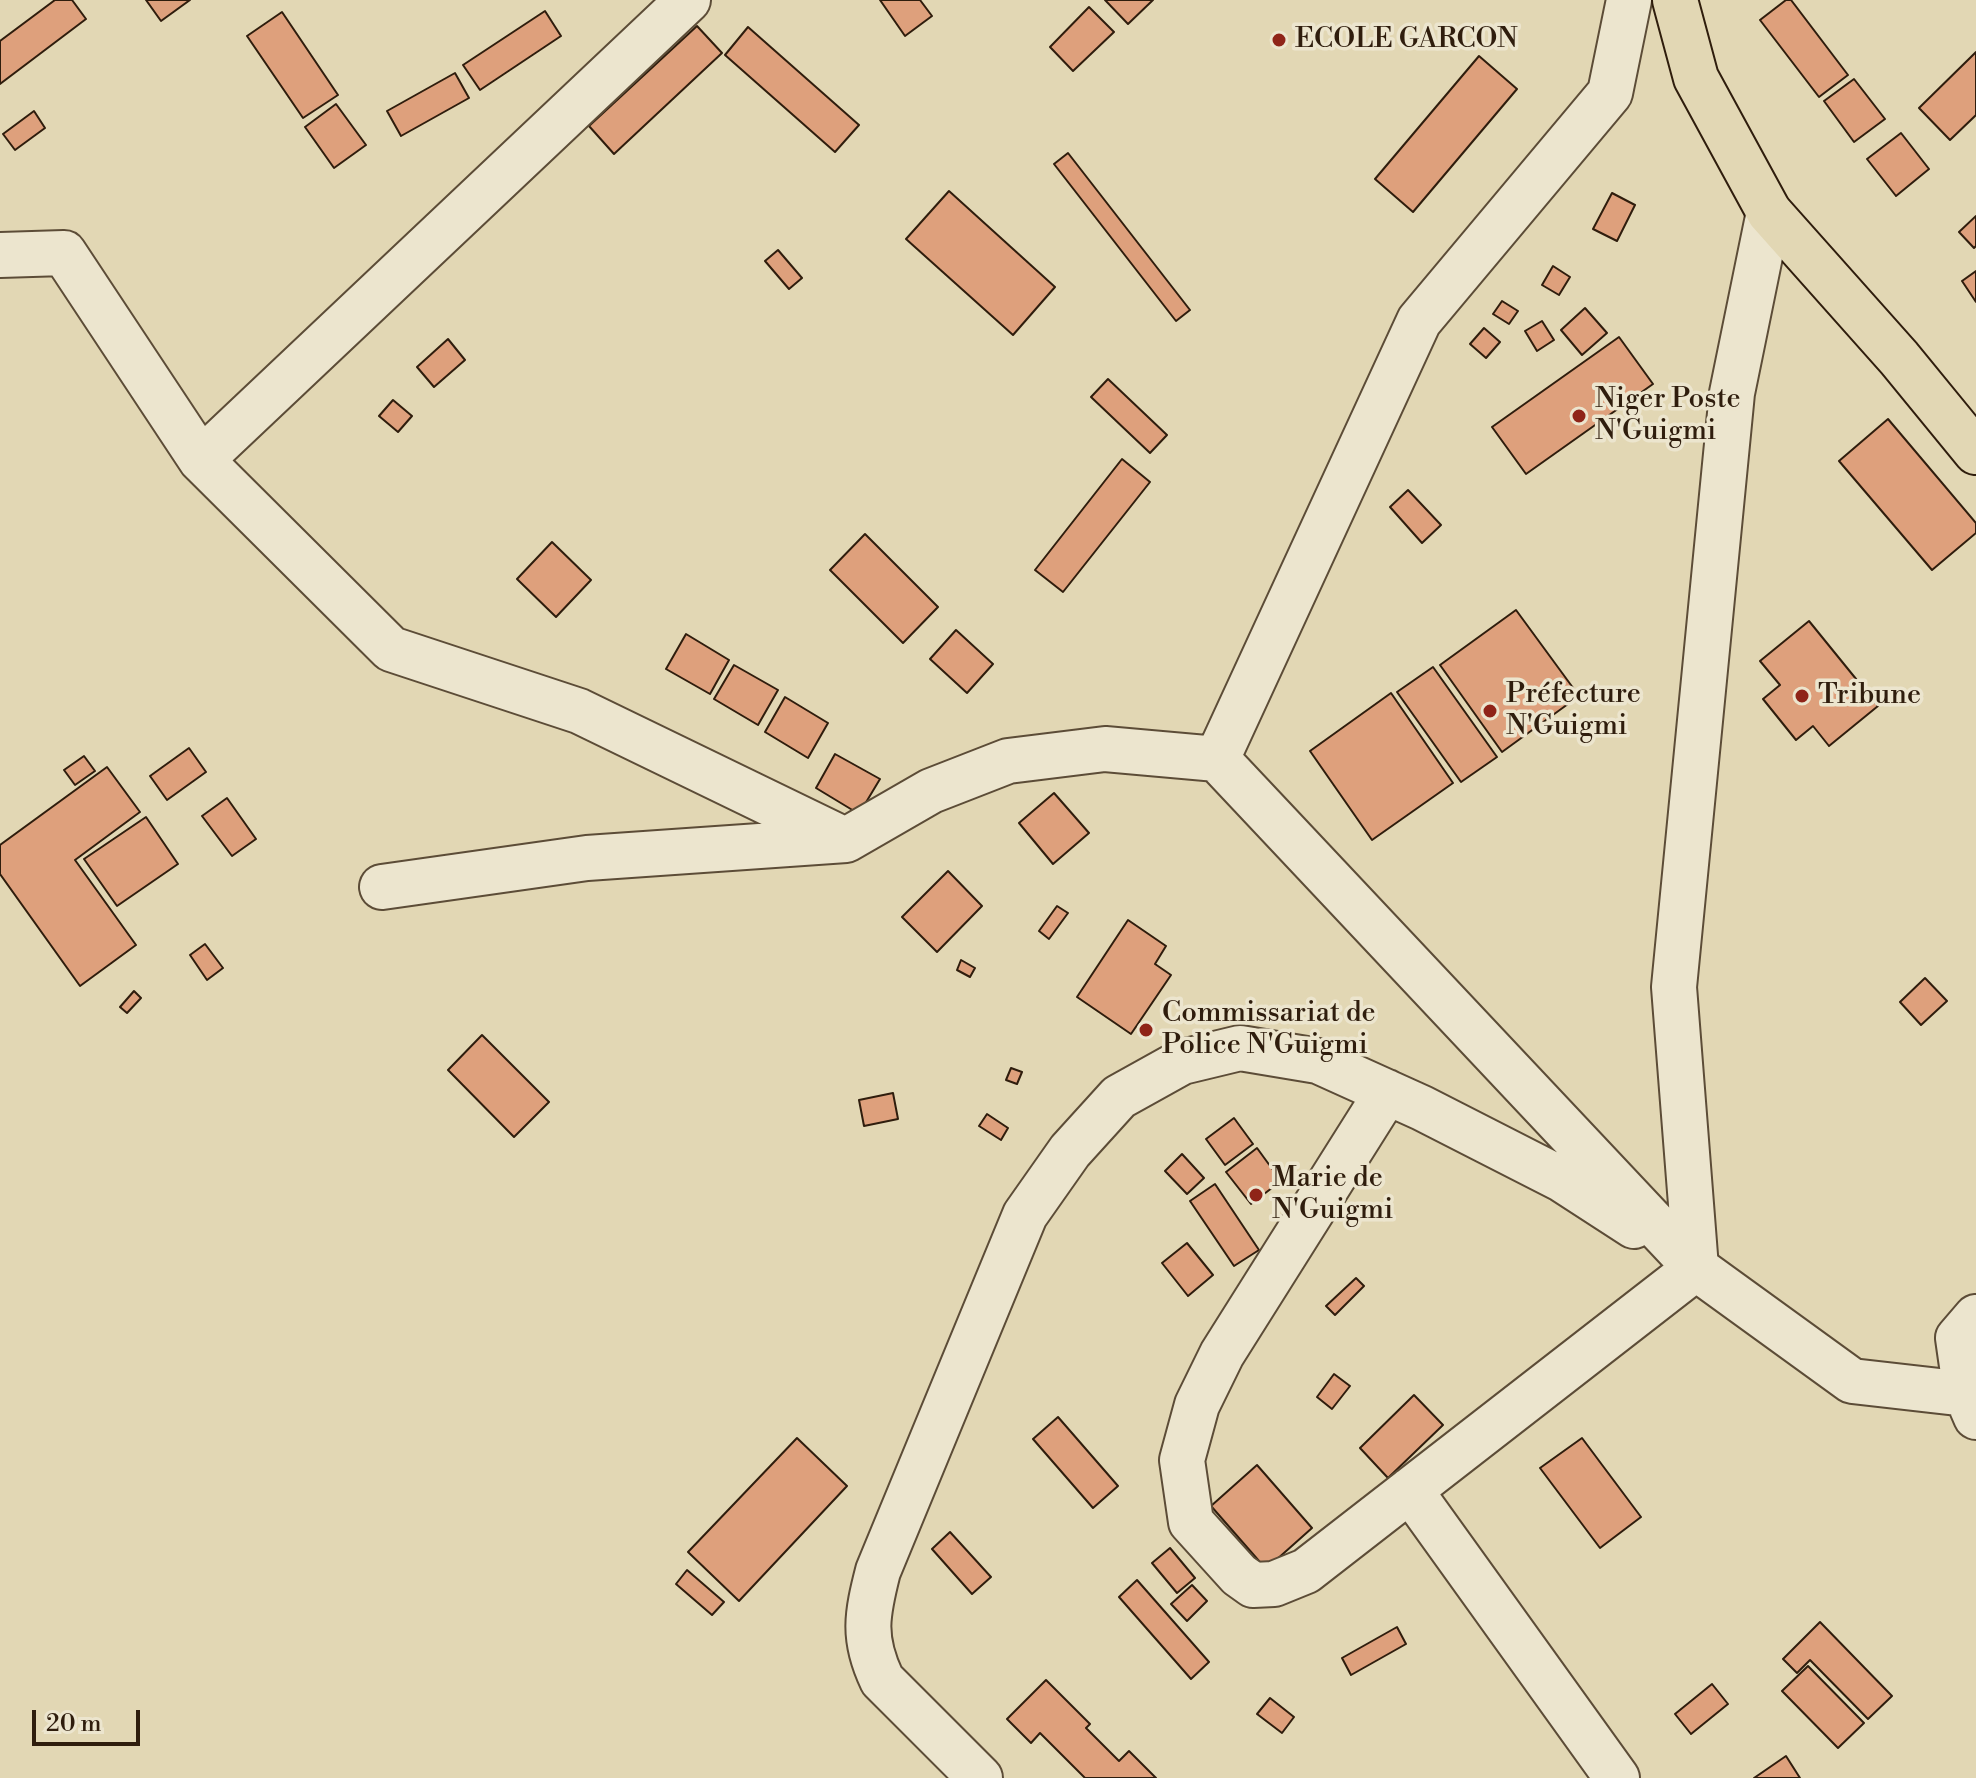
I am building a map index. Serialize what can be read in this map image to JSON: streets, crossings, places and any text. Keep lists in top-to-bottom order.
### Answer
{
  "places": [
    "ECOLE GARCON",
    "Niger Poste N'Guigmi",
    "Tribune",
    "Préfecture N'Guigmi",
    "Commissariat de Police N'Guigmi",
    "Marie de N'Guigmi"
  ],
  "scale_bar": "20 m"
}
